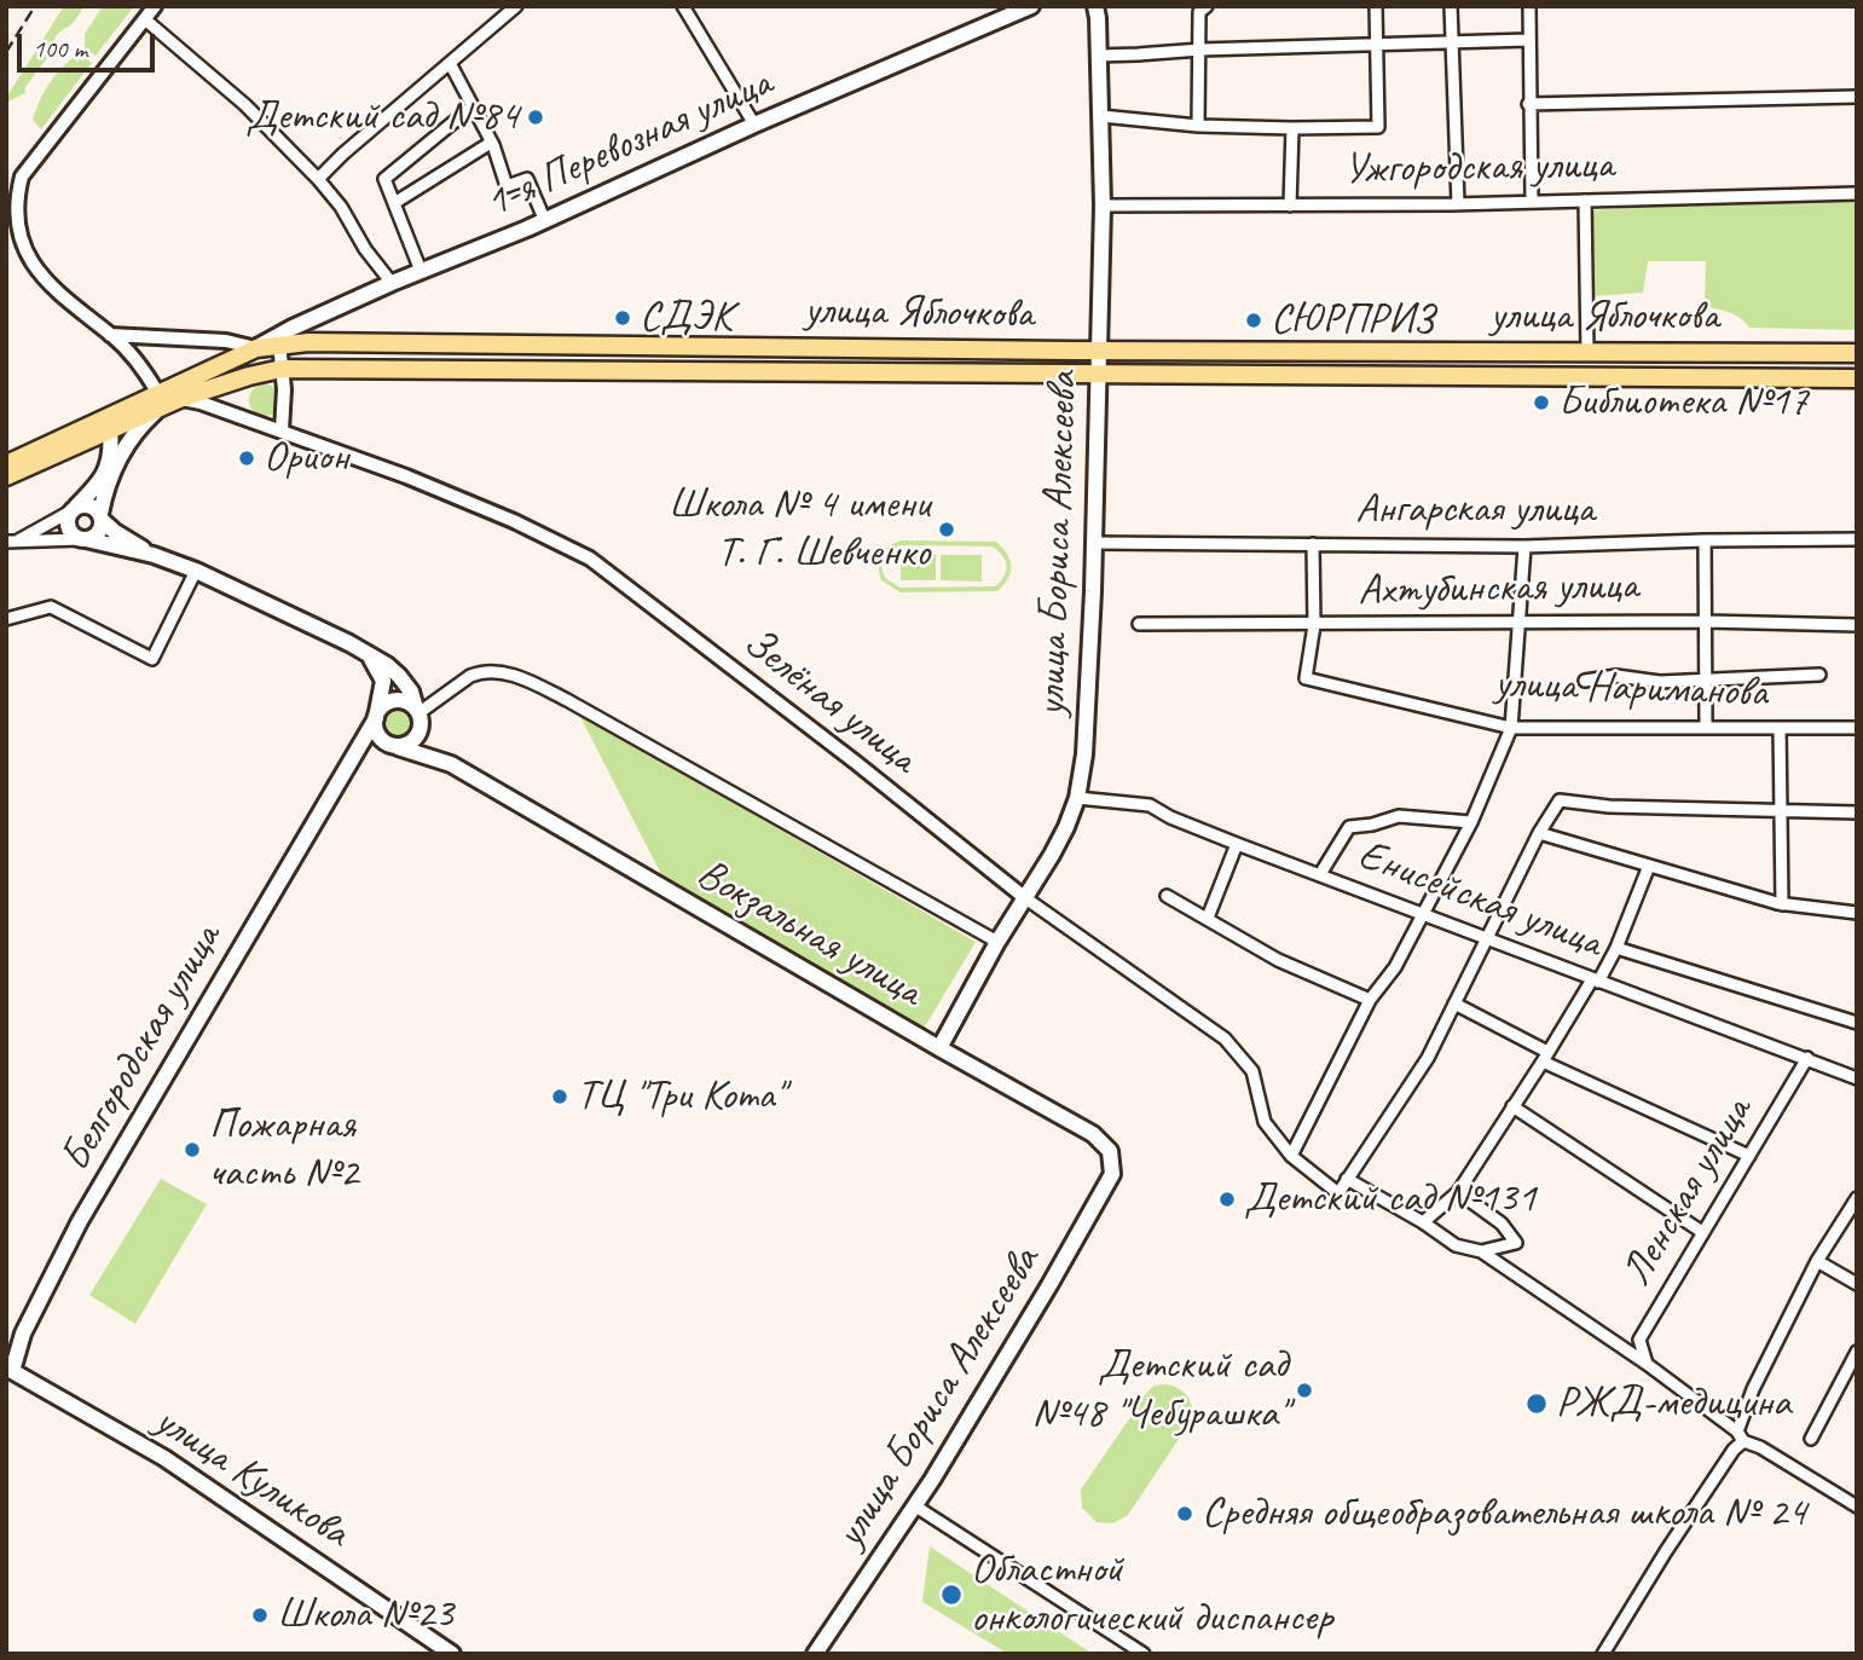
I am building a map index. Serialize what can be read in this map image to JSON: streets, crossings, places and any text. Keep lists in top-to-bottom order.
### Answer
{
  "streets": {
    "main road": [
      "1-я Перевозная улица",
      "улица Яблочкова",
      "улица Бориса Алексеева",
      "Вокзальная улица",
      "Белгородская улица",
      "улица Куликова"
    ],
    "street": [
      "Ужгородская улица",
      "Ангарская улица",
      "Ахтубинская улица",
      "улица Нариманова",
      "Зелёная улица",
      "Енисейская улица",
      "Ленская улица"
    ]
  },
  "crossings": [
    ["1-я Перевозная улица", "улица Яблочкова"],
    ["Ужгородская улица", "улица Бориса Алексеева"],
    ["улица Яблочкова", "улица Бориса Алексеева"],
    ["улица Яблочкова", "Зелёная улица"],
    ["Ангарская улица", "улица Бориса Алексеева"],
    ["улица Бориса Алексеева", "Зелёная улица"],
    ["улица Бориса Алексеева", "Енисейская улица"],
    ["улица Бориса Алексеева", "Вокзальная улица"],
    ["Ахтубинская улица", "улица Нариманова"],
    ["Енисейская улица", "Ленская улица"],
    ["Вокзальная улица", "Белгородская улица"],
    ["Белгородская улица", "улица Куликова"]
  ],
  "places": [
    "Детский сад №84",
    "СДЭК",
    "СЮРПРИЗ",
    "Библиотека №17",
    "Орион",
    "Школа № 4 имени Т. Г. Шевченко",
    "ТЦ \"Три Кота\"",
    "Пожарная часть №2",
    "Детский сад №131",
    "Детский сад №48 \"Чебурашка\"",
    "РЖД-медицина",
    "Средняя общеобразовательная школа № 24",
    "Областной онкологический диспансер",
    "Школа №23"
  ],
  "scale_bar": "100 m"
}
